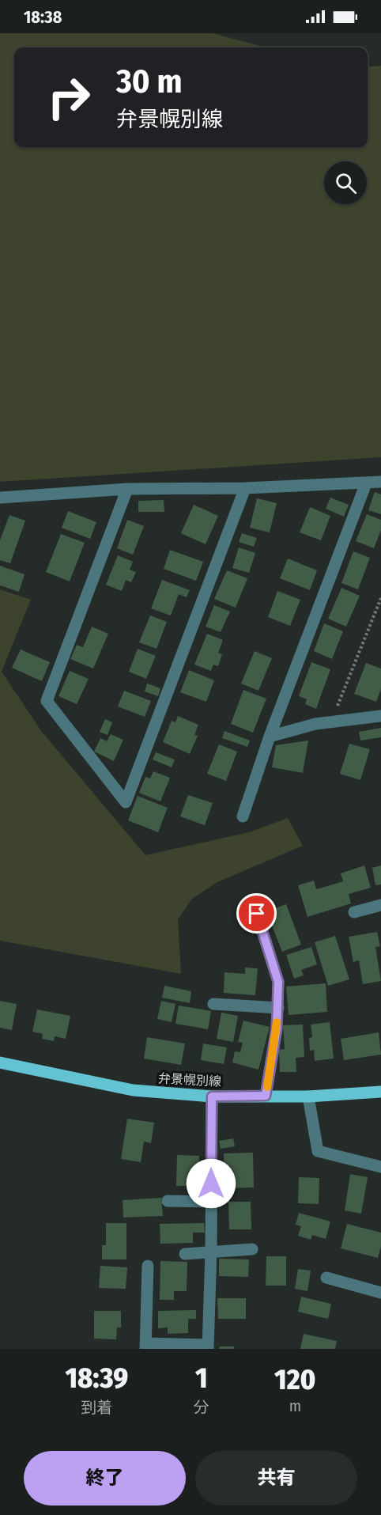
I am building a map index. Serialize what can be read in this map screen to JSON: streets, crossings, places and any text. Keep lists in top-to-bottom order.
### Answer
{
  "streets": {
    "main road": ["弁景幌別線"]
  },
  "page": {
    "status": "18:38",
    "turn": ["30 m", "弁景幌別線"],
    "eta": [
      "18:39",
      "到着",
      "1",
      "分",
      "120",
      "m"
    ],
    "buttons": ["終了", "共有"]
  }
}
